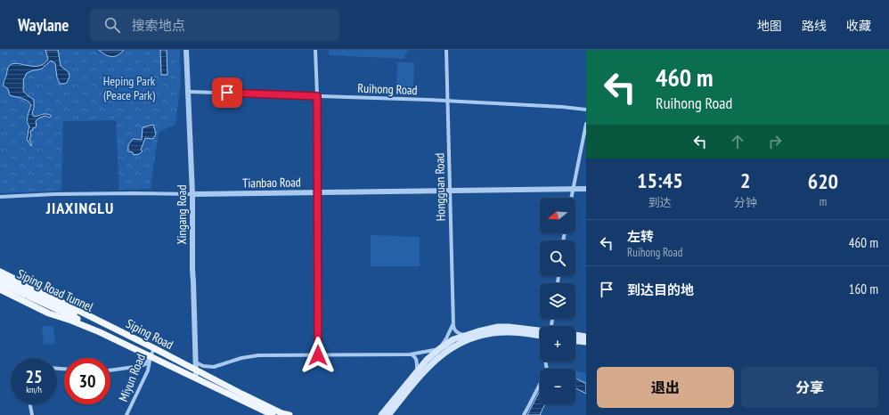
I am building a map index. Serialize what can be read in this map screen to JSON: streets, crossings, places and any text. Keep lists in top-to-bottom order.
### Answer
{
  "streets": {
    "main road": ["Siping Road Tunnel", "Siping Road"],
    "street": [
      "Ruihong Road",
      "Tianbao Road",
      "Hongguan Road",
      "Xingang Road",
      "Miyun Road"
    ]
  },
  "crossings": [
    ["Ruihong Road", "Hongguan Road"],
    ["Ruihong Road", "Xingang Road"],
    ["Tianbao Road", "Hongguan Road"],
    ["Tianbao Road", "Xingang Road"],
    ["Xingang Road", "Siping Road"],
    ["Siping Road Tunnel", "Siping Road"],
    ["Siping Road", "Miyun Road"]
  ],
  "districts": ["JIAXINGLU"],
  "parks": ["Heping Park (Peace Park)"],
  "north": "left",
  "page": {
    "header": "Waylane",
    "search": "搜索地点",
    "nav": ["地图", "路线", "收藏"],
    "turn": ["460 m", "Ruihong Road"],
    "eta": [
      "15:45",
      "到达",
      "2",
      "分钟",
      "620",
      "m"
    ],
    "map_buttons": ["+", "−"],
    "list": [
      {
        "name": "左转",
        "note": "Ruihong Road",
        "value": "460 m"
      },
      {
        "name": "到达目的地",
        "value": "160 m"
      }
    ],
    "speed": "25 km/h",
    "limit": "30",
    "buttons": ["退出", "分享"]
  }
}
